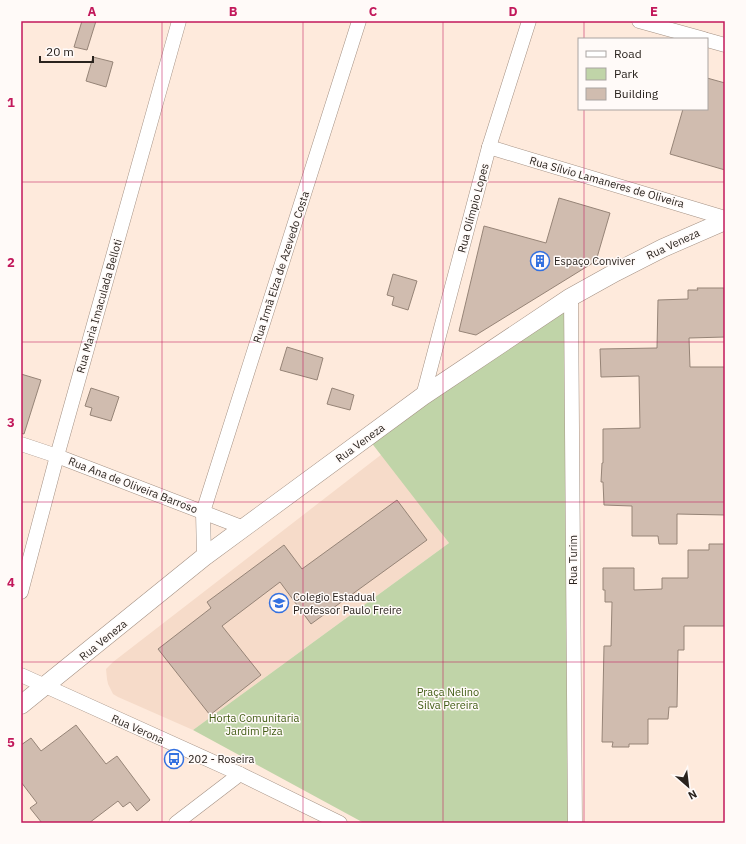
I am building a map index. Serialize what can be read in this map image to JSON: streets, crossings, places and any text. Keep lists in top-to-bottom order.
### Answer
{
  "streets": {
    "street": [
      "Rua Sílvio Lamaneres de Oliveira",
      "Rua Olímpio Lopes",
      "Rua Veneza",
      "Rua Irmã Elza de Azevedo Costa",
      "Rua Maria Imaculada Belloti",
      "Rua Ana de Oliveira Barroso",
      "Rua Turim",
      "Rua Verona"
    ]
  },
  "crossings": [
    ["Rua Sílvio Lamaneres de Oliveira", "Rua Olímpio Lopes"],
    ["Rua Olímpio Lopes", "Rua Veneza"],
    ["Rua Veneza", "Rua Irmã Elza de Azevedo Costa"],
    ["Rua Veneza", "Rua Ana de Oliveira Barroso"],
    ["Rua Veneza", "Rua Turim"],
    ["Rua Veneza", "Rua Verona"],
    ["Rua Irmã Elza de Azevedo Costa", "Rua Ana de Oliveira Barroso"],
    ["Rua Maria Imaculada Belloti", "Rua Ana de Oliveira Barroso"]
  ],
  "parks": ["Praça Nelino Silva Pereira", "Horta Comunitaria Jardim Piza"],
  "places": {
    "building": ["Espaço Conviver"],
    "school or university": ["Colegio Estadual Professor Paulo Freire"],
    "bus stop": ["202 - Roseira"]
  },
  "legend": ["Road", "Park", "Building"],
  "scale_bar": "20 m",
  "north": "bottom right",
  "grid": {
    "columns": [
      "A",
      "B",
      "C",
      "D",
      "E"
    ],
    "rows": [
      "1",
      "2",
      "3",
      "4",
      "5"
    ]
  }
}
